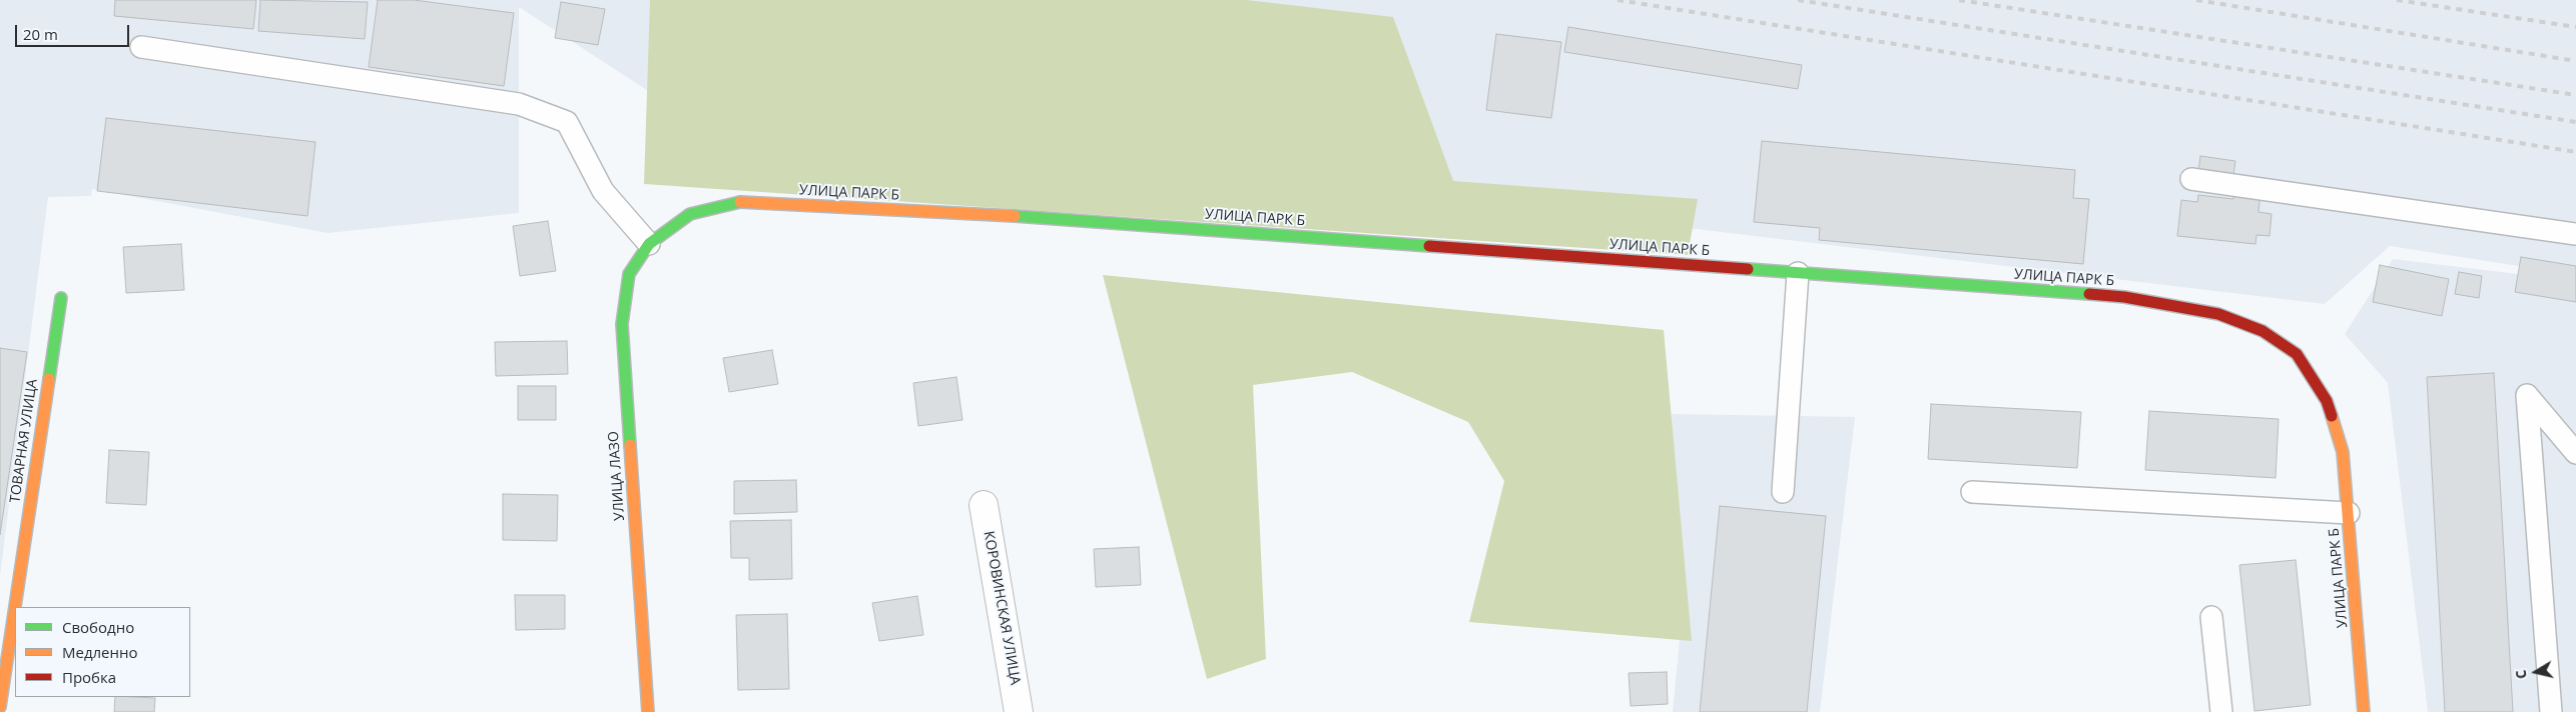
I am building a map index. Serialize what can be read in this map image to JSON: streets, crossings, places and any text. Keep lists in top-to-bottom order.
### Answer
{
  "streets": {
    "street": [
      "УЛИЦА ПАРК Б",
      "ТОВАРНАЯ УЛИЦА",
      "УЛИЦА ЛАЗО",
      "КОРОВИНСКАЯ УЛИЦА"
    ]
  },
  "crossings": [
    ["УЛИЦА ПАРК Б", "УЛИЦА ЛАЗО"]
  ],
  "legend": ["Свободно", "Медленно", "Пробка"],
  "scale_bar": "20 m",
  "north": "left"
}
